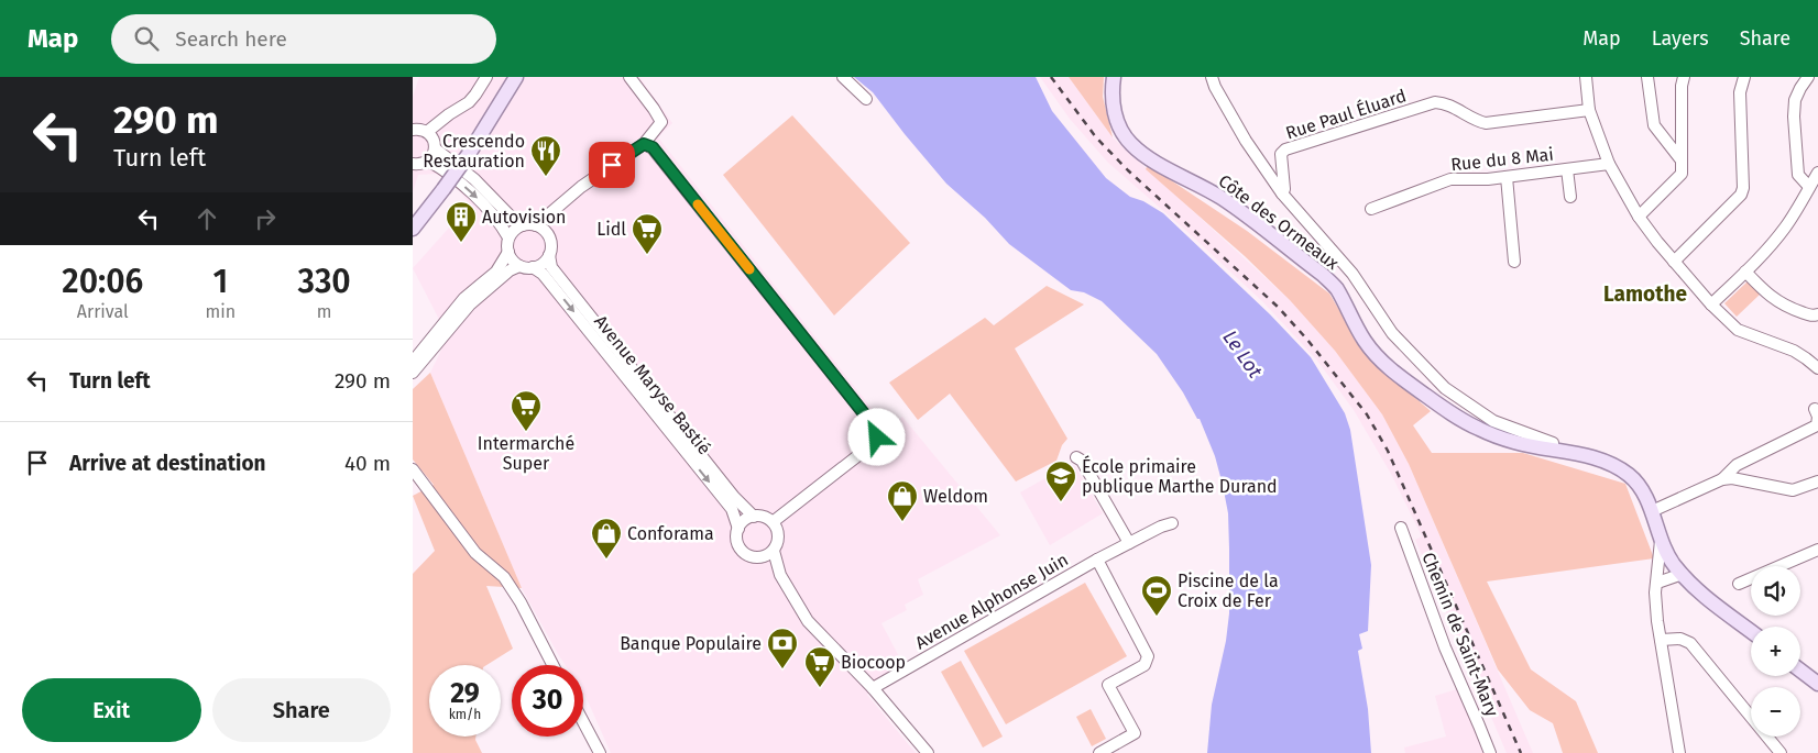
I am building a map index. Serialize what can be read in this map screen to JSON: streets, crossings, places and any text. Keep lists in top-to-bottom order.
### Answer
{
  "streets": {
    "main road": ["Côte des Ormeaux"],
    "street": [
      "Rue Paul Éluard",
      "Rue du 8 Mai",
      "Avenue Maryse Bastié",
      "Avenue Alphonse Juin",
      "Chemin de Saint-Mary"
    ]
  },
  "crossings": [
    ["Avenue Maryse Bastié", "Avenue Alphonse Juin"]
  ],
  "districts": ["Lamothe"],
  "water": ["Le Lot"],
  "places": {
    "restaurant": ["Crescendo Restauration"],
    "building": ["Autovision"],
    "supermarket": ["Lidl", "Intermarché Super", "Biocoop"],
    "school or university": ["École primaire publique Marthe Durand"],
    "shop": ["Weldom", "Conforama"],
    "sports": ["Piscine de la Croix de Fer"],
    "bank": ["Banque Populaire"]
  },
  "page": {
    "header": "Map",
    "search": "Search here",
    "nav": ["Map", "Layers", "Share"],
    "turn": ["290 m", "Turn left"],
    "eta": [
      "20:06",
      "Arrival",
      "1",
      "min",
      "330",
      "m"
    ],
    "list": [
      {
        "name": "Turn left",
        "value": "290 m"
      },
      {
        "name": "Arrive at destination",
        "value": "40 m"
      }
    ],
    "map_buttons": ["+", "−"],
    "speed": "29 km/h",
    "limit": "30",
    "buttons": ["Exit", "Share"]
  }
}
